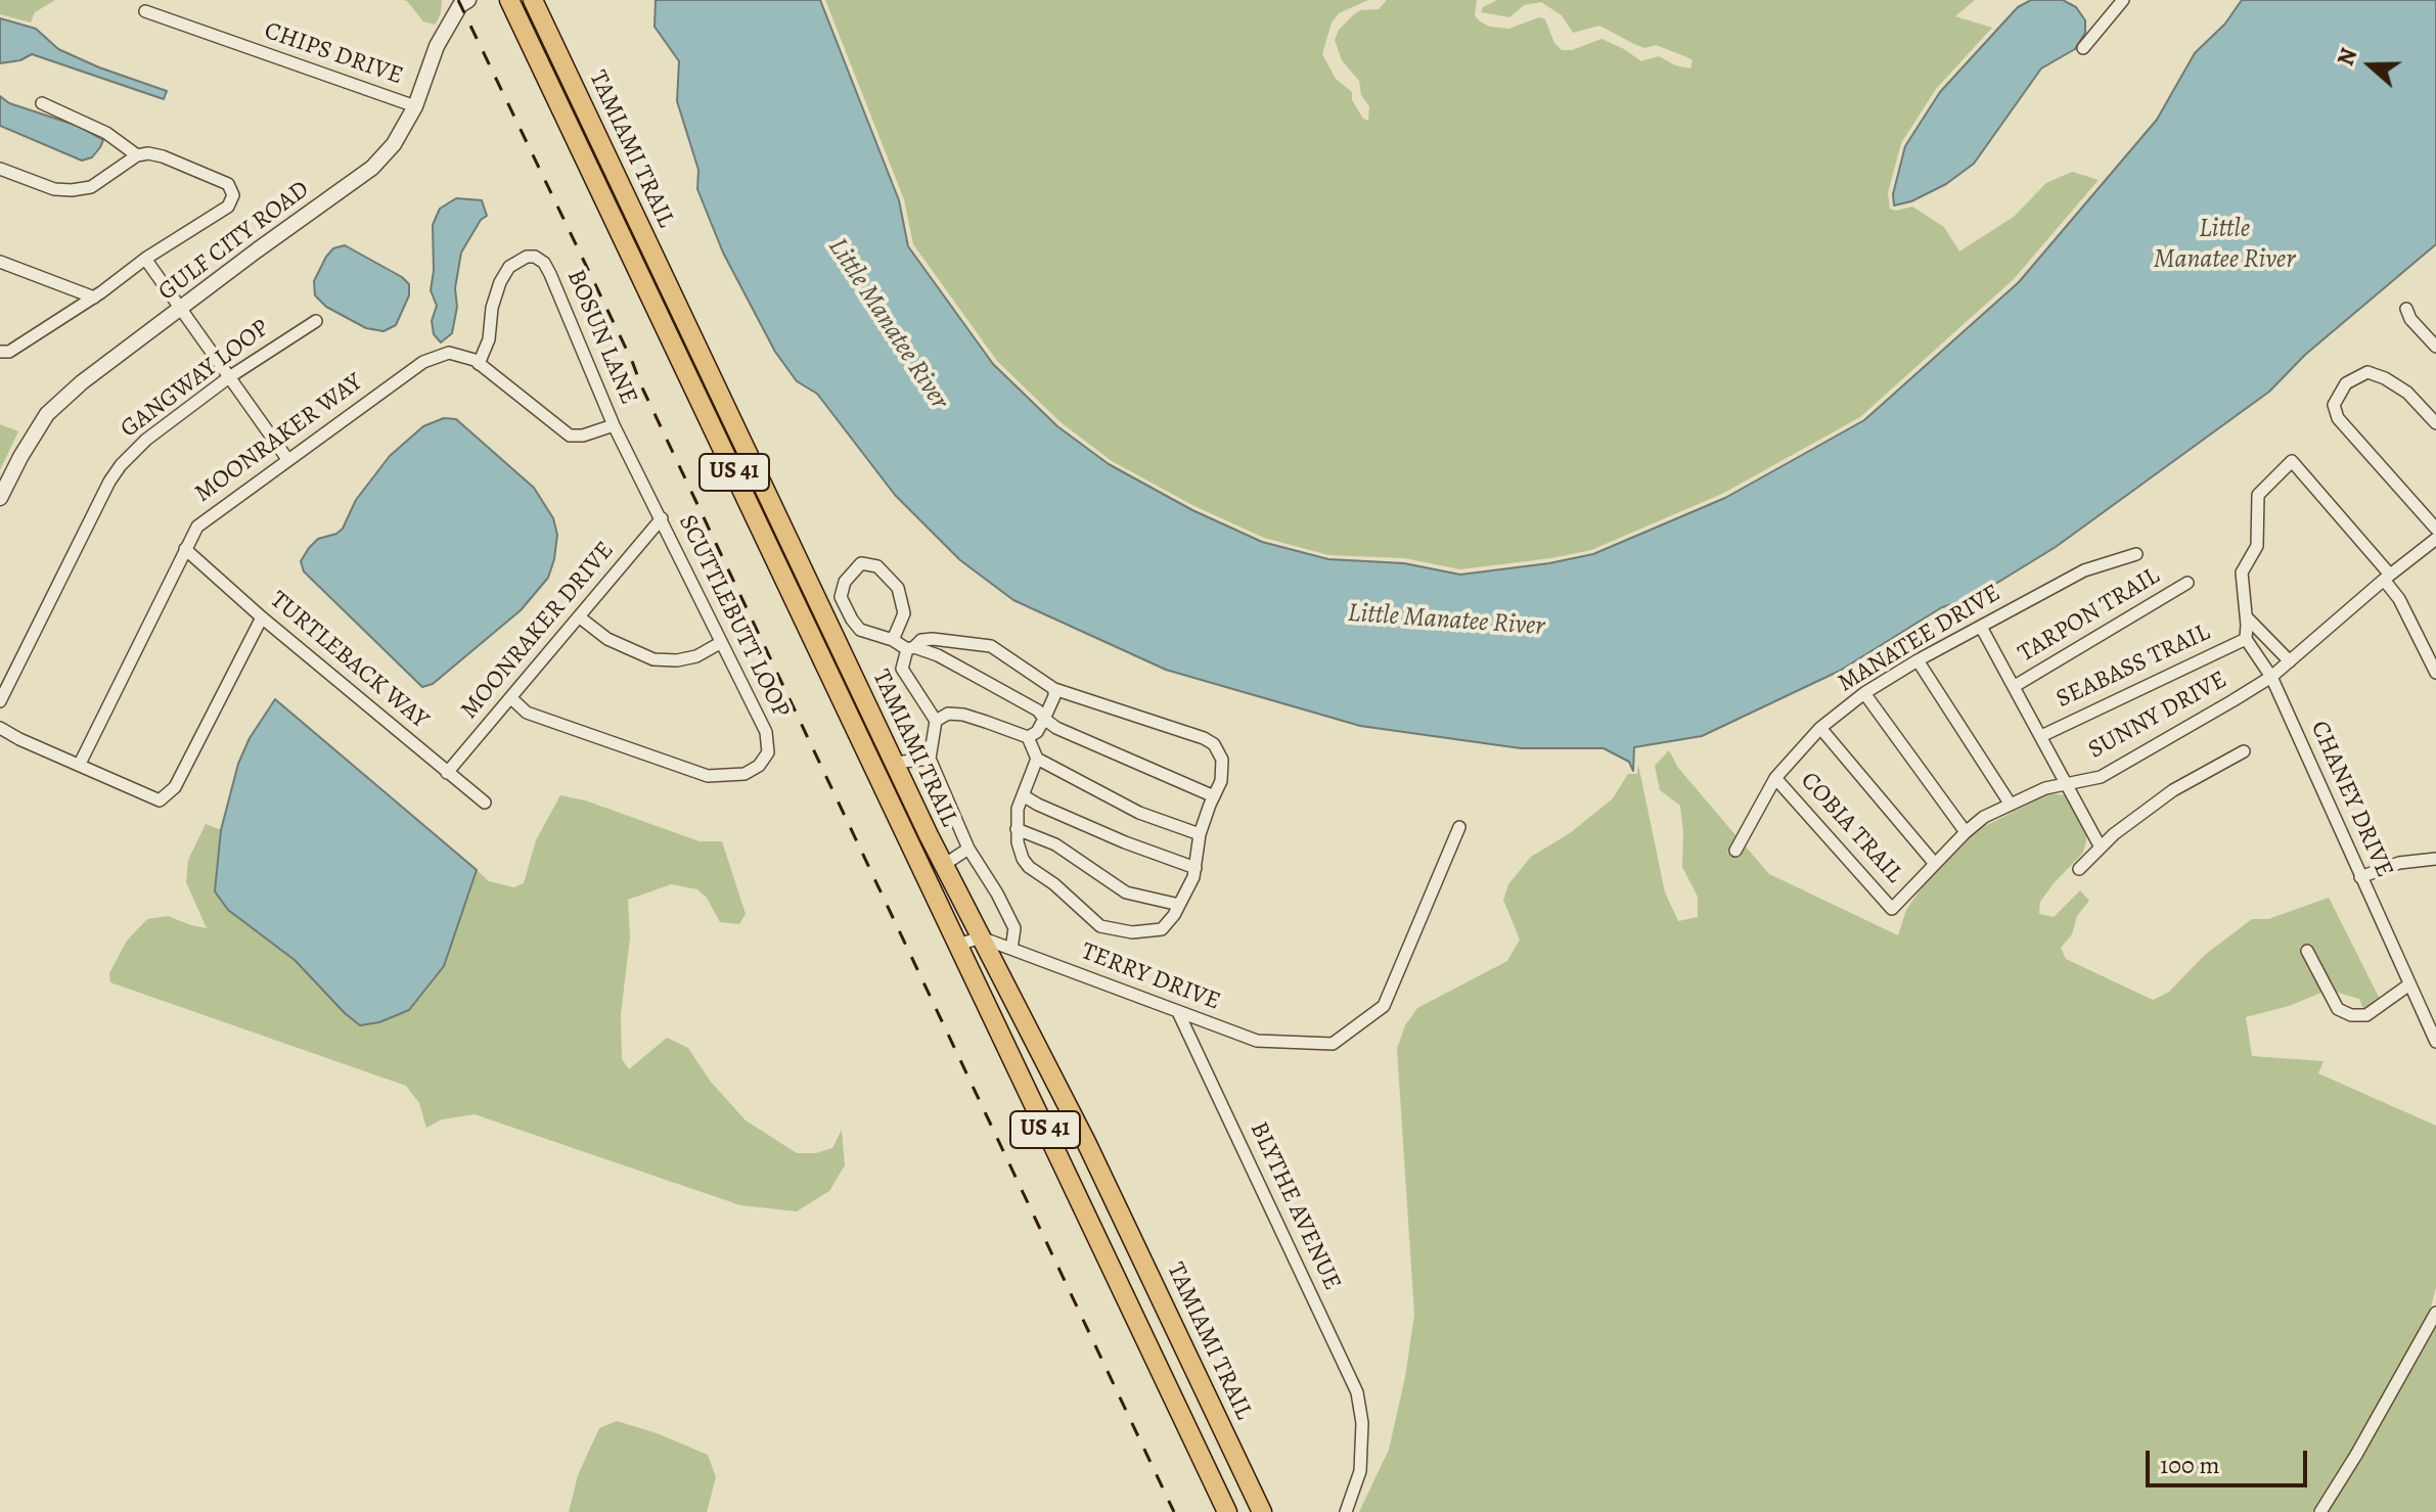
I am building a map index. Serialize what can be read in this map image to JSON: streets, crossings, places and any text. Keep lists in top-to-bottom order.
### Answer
{
  "streets": {
    "main road": ["TAMIAMI TRAIL", "US 41"],
    "street": [
      "CHIPS DRIVE",
      "GULF CITY ROAD",
      "BOSUN LANE",
      "GANGWAY LOOP",
      "MOONRAKER WAY",
      "TARPON TRAIL",
      "SCUTTLEBUTT LOOP",
      "MOONRAKER DRIVE",
      "MANATEE DRIVE",
      "TURTLEBACK WAY",
      "SEABASS TRAIL",
      "SUNNY DRIVE",
      "CHANEY DRIVE",
      "COBIA TRAIL",
      "TERRY DRIVE",
      "BLYTHE AVENUE"
    ]
  },
  "crossings": [
    ["CHIPS DRIVE", "GULF CITY ROAD"],
    ["TAMIAMI TRAIL", "TERRY DRIVE"],
    ["BOSUN LANE", "MOONRAKER WAY"],
    ["BOSUN LANE", "SCUTTLEBUTT LOOP"],
    ["MOONRAKER WAY", "SCUTTLEBUTT LOOP"],
    ["MOONRAKER WAY", "TURTLEBACK WAY"],
    ["SCUTTLEBUTT LOOP", "MOONRAKER DRIVE"],
    ["MOONRAKER DRIVE", "TURTLEBACK WAY"],
    ["MANATEE DRIVE", "COBIA TRAIL"],
    ["SEABASS TRAIL", "CHANEY DRIVE"],
    ["SUNNY DRIVE", "CHANEY DRIVE"],
    ["SUNNY DRIVE", "COBIA TRAIL"],
    ["TERRY DRIVE", "BLYTHE AVENUE"]
  ],
  "water": ["Little Manatee River"],
  "scale_bar": "100 m",
  "north": "left"
}
